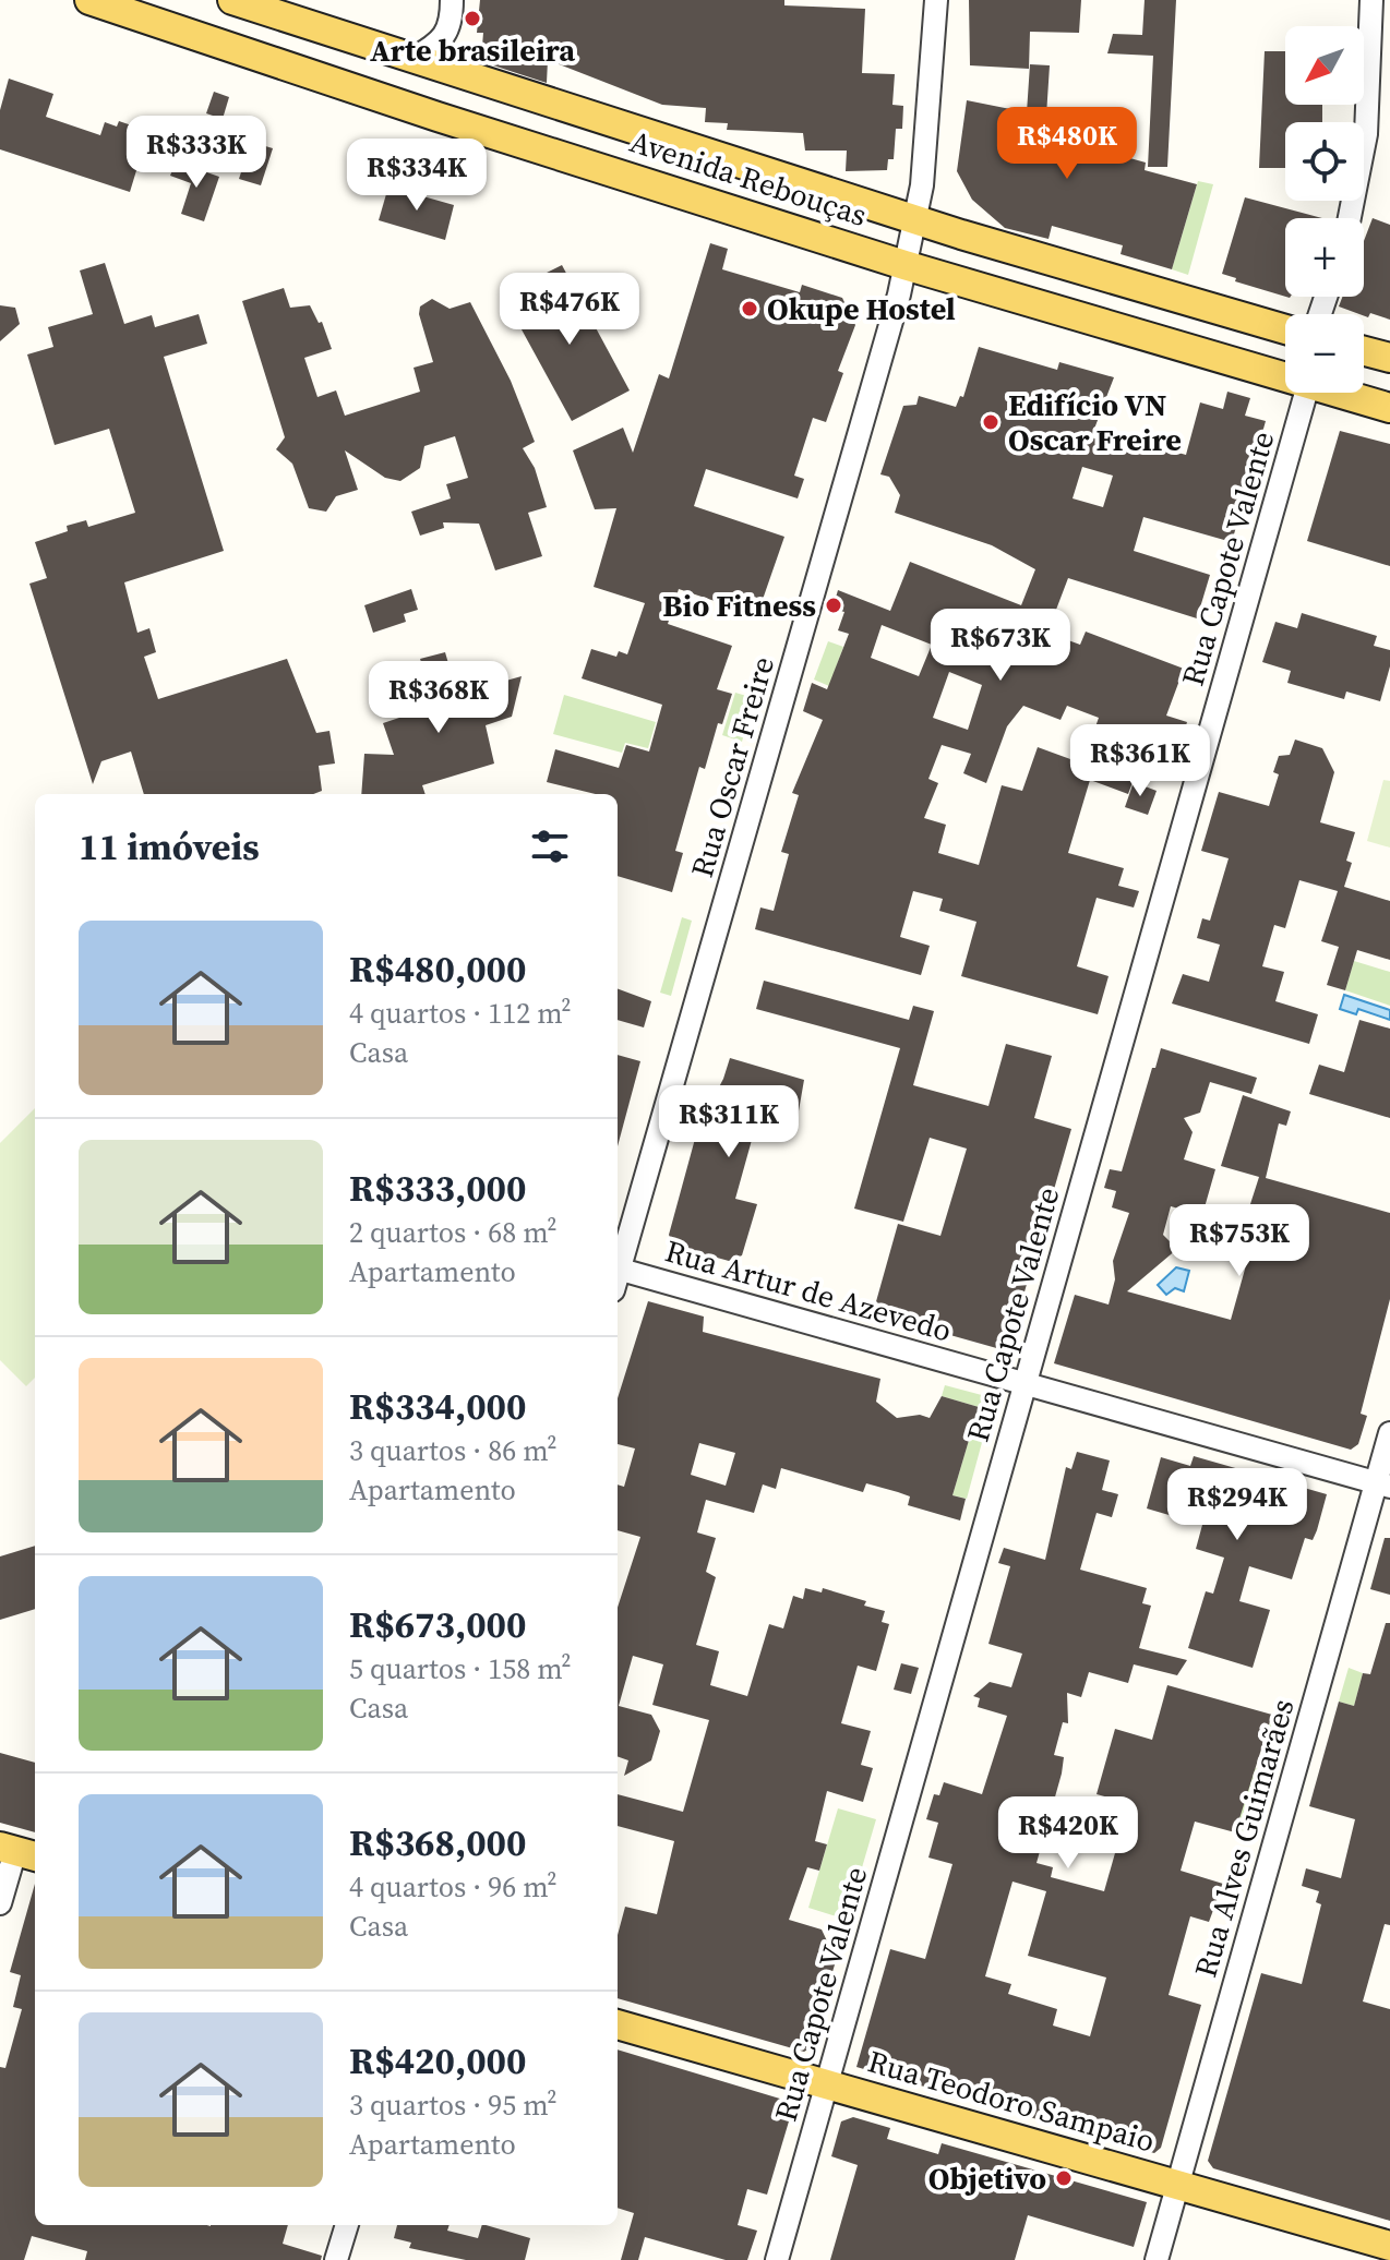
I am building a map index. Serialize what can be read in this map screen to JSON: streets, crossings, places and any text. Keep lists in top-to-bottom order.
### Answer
{
  "streets": {
    "main road": ["Avenida Rebouças", "Rua Teodoro Sampaio"],
    "street": [
      "Rua Capote Valente",
      "Rua Oscar Freire",
      "Rua Artur de Azevedo",
      "Rua Alves Guimarães"
    ]
  },
  "crossings": [
    ["Avenida Rebouças", "Rua Oscar Freire"],
    ["Rua Capote Valente", "Rua Artur de Azevedo"],
    ["Rua Capote Valente", "Rua Teodoro Sampaio"],
    ["Rua Artur de Azevedo", "Rua Alves Guimarães"],
    ["Rua Alves Guimarães", "Rua Teodoro Sampaio"]
  ],
  "places": [
    "Arte brasileira",
    "Okupe Hostel",
    "Edifício VN Oscar Freire",
    "Bio Fitness",
    "Objetivo"
  ],
  "north": "bottom left",
  "page": {
    "map_buttons": ["+", "−"],
    "price": [
      "R$480K",
      "R$333K",
      "R$334K",
      "R$476K",
      "R$673K",
      "R$368K",
      "R$361K",
      "R$311K",
      "R$753K",
      "R$294K",
      "R$420K"
    ],
    "heading": "11 imóveis",
    "list": [
      {
        "name": "R$480,000",
        "note": "4 quartos · 112 m² · Casa"
      },
      {
        "name": "R$333,000",
        "note": "2 quartos · 68 m² · Apartamento"
      },
      {
        "name": "R$334,000",
        "note": "3 quartos · 86 m² · Apartamento"
      },
      {
        "name": "R$673,000",
        "note": "5 quartos · 158 m² · Casa"
      },
      {
        "name": "R$368,000",
        "note": "4 quartos · 96 m² · Casa"
      },
      {
        "name": "R$420,000",
        "note": "3 quartos · 95 m² · Apartamento"
      }
    ]
  }
}
